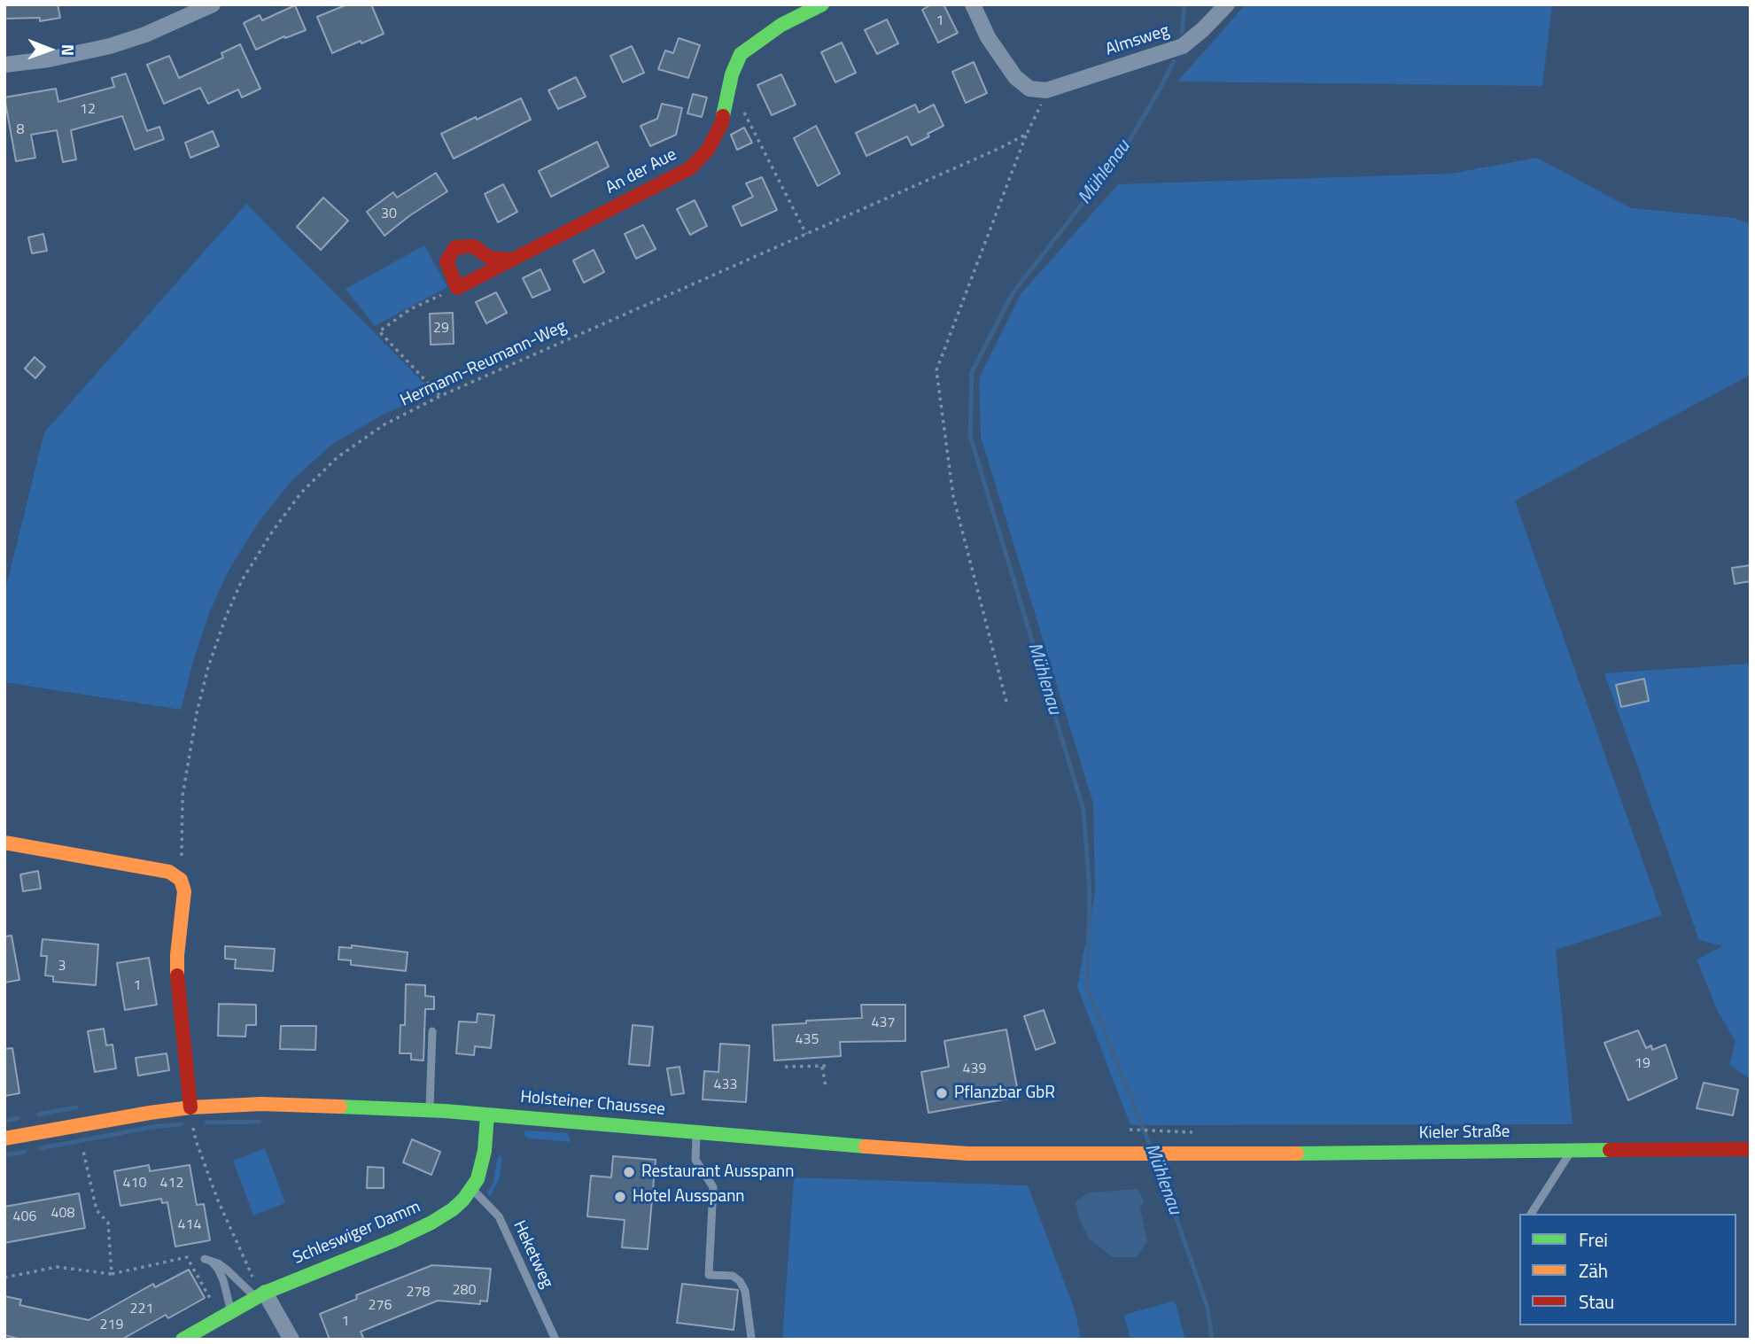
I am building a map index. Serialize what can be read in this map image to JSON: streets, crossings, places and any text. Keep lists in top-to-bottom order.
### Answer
{
  "streets": {
    "main road": [
      "An der Aue",
      "Holsteiner Chaussee",
      "Kieler Straße",
      "Schleswiger Damm"
    ],
    "street": ["Almsweg"],
    "lane": ["Heketweg"],
    "path": ["Hermann-Reumann-Weg"]
  },
  "crossings": [
    ["Holsteiner Chaussee", "Kieler Straße"],
    ["Holsteiner Chaussee", "Schleswiger Damm"],
    ["Schleswiger Damm", "Heketweg"]
  ],
  "water": ["Mühlenau"],
  "places": ["Pflanzbar GbR", "Restaurant Ausspann", "Hotel Ausspann"],
  "house_numbers": [
    "1",
    "12",
    "8",
    "30",
    "29",
    "3",
    "1",
    "437",
    "435",
    "19",
    "439",
    "433",
    "410",
    "412",
    "408",
    "406",
    "414",
    "280",
    "278",
    "276",
    "221",
    "1",
    "219"
  ],
  "legend": ["Frei", "Zäh", "Stau"],
  "north": "right"
}
